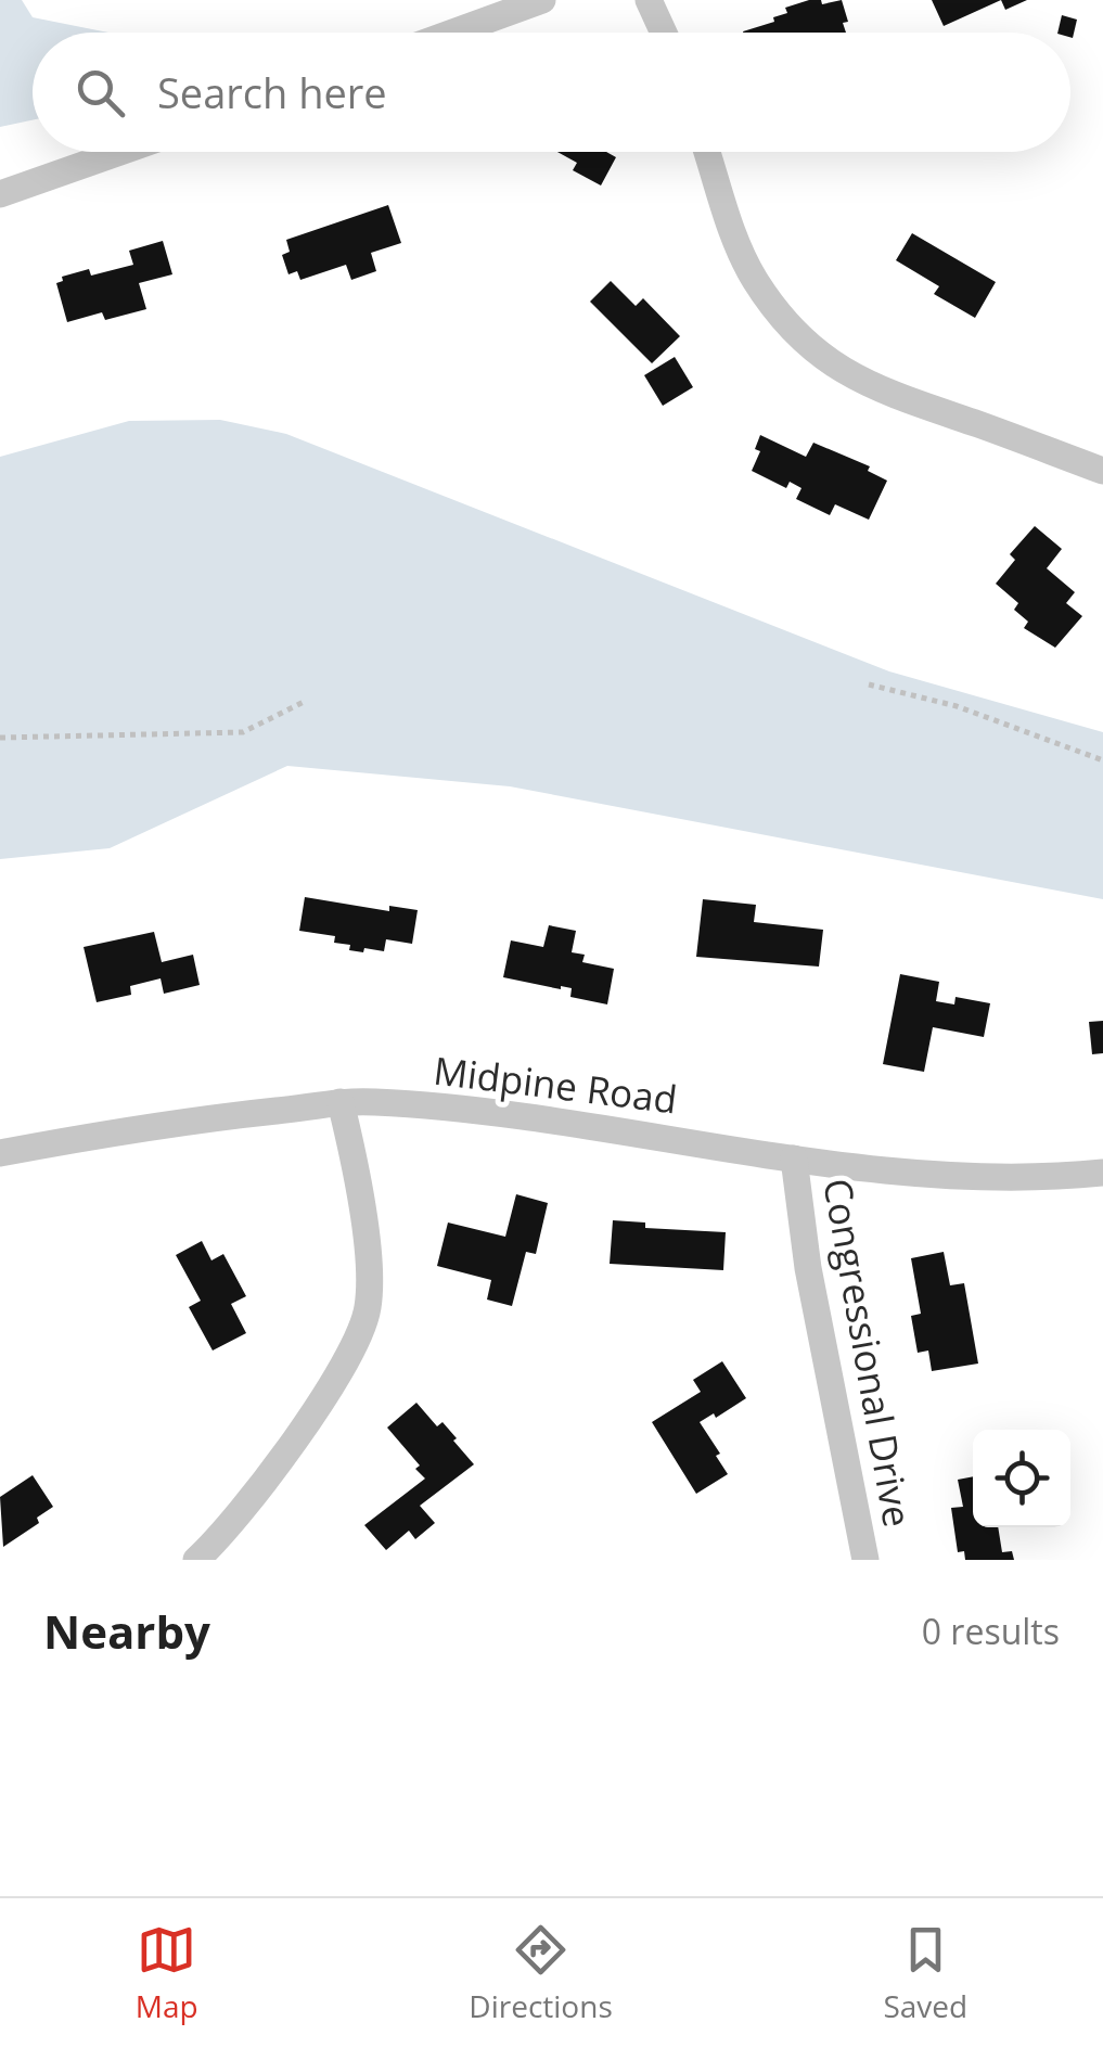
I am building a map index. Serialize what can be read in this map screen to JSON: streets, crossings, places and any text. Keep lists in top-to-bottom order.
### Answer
{
  "streets": {
    "street": ["Midpine Road", "Congressional Drive"]
  },
  "crossings": [
    ["Midpine Road", "Congressional Drive"]
  ],
  "page": {
    "search": "Search here",
    "heading": ["Nearby", "0 results"],
    "nav": ["Map", "Directions", "Saved"]
  }
}
